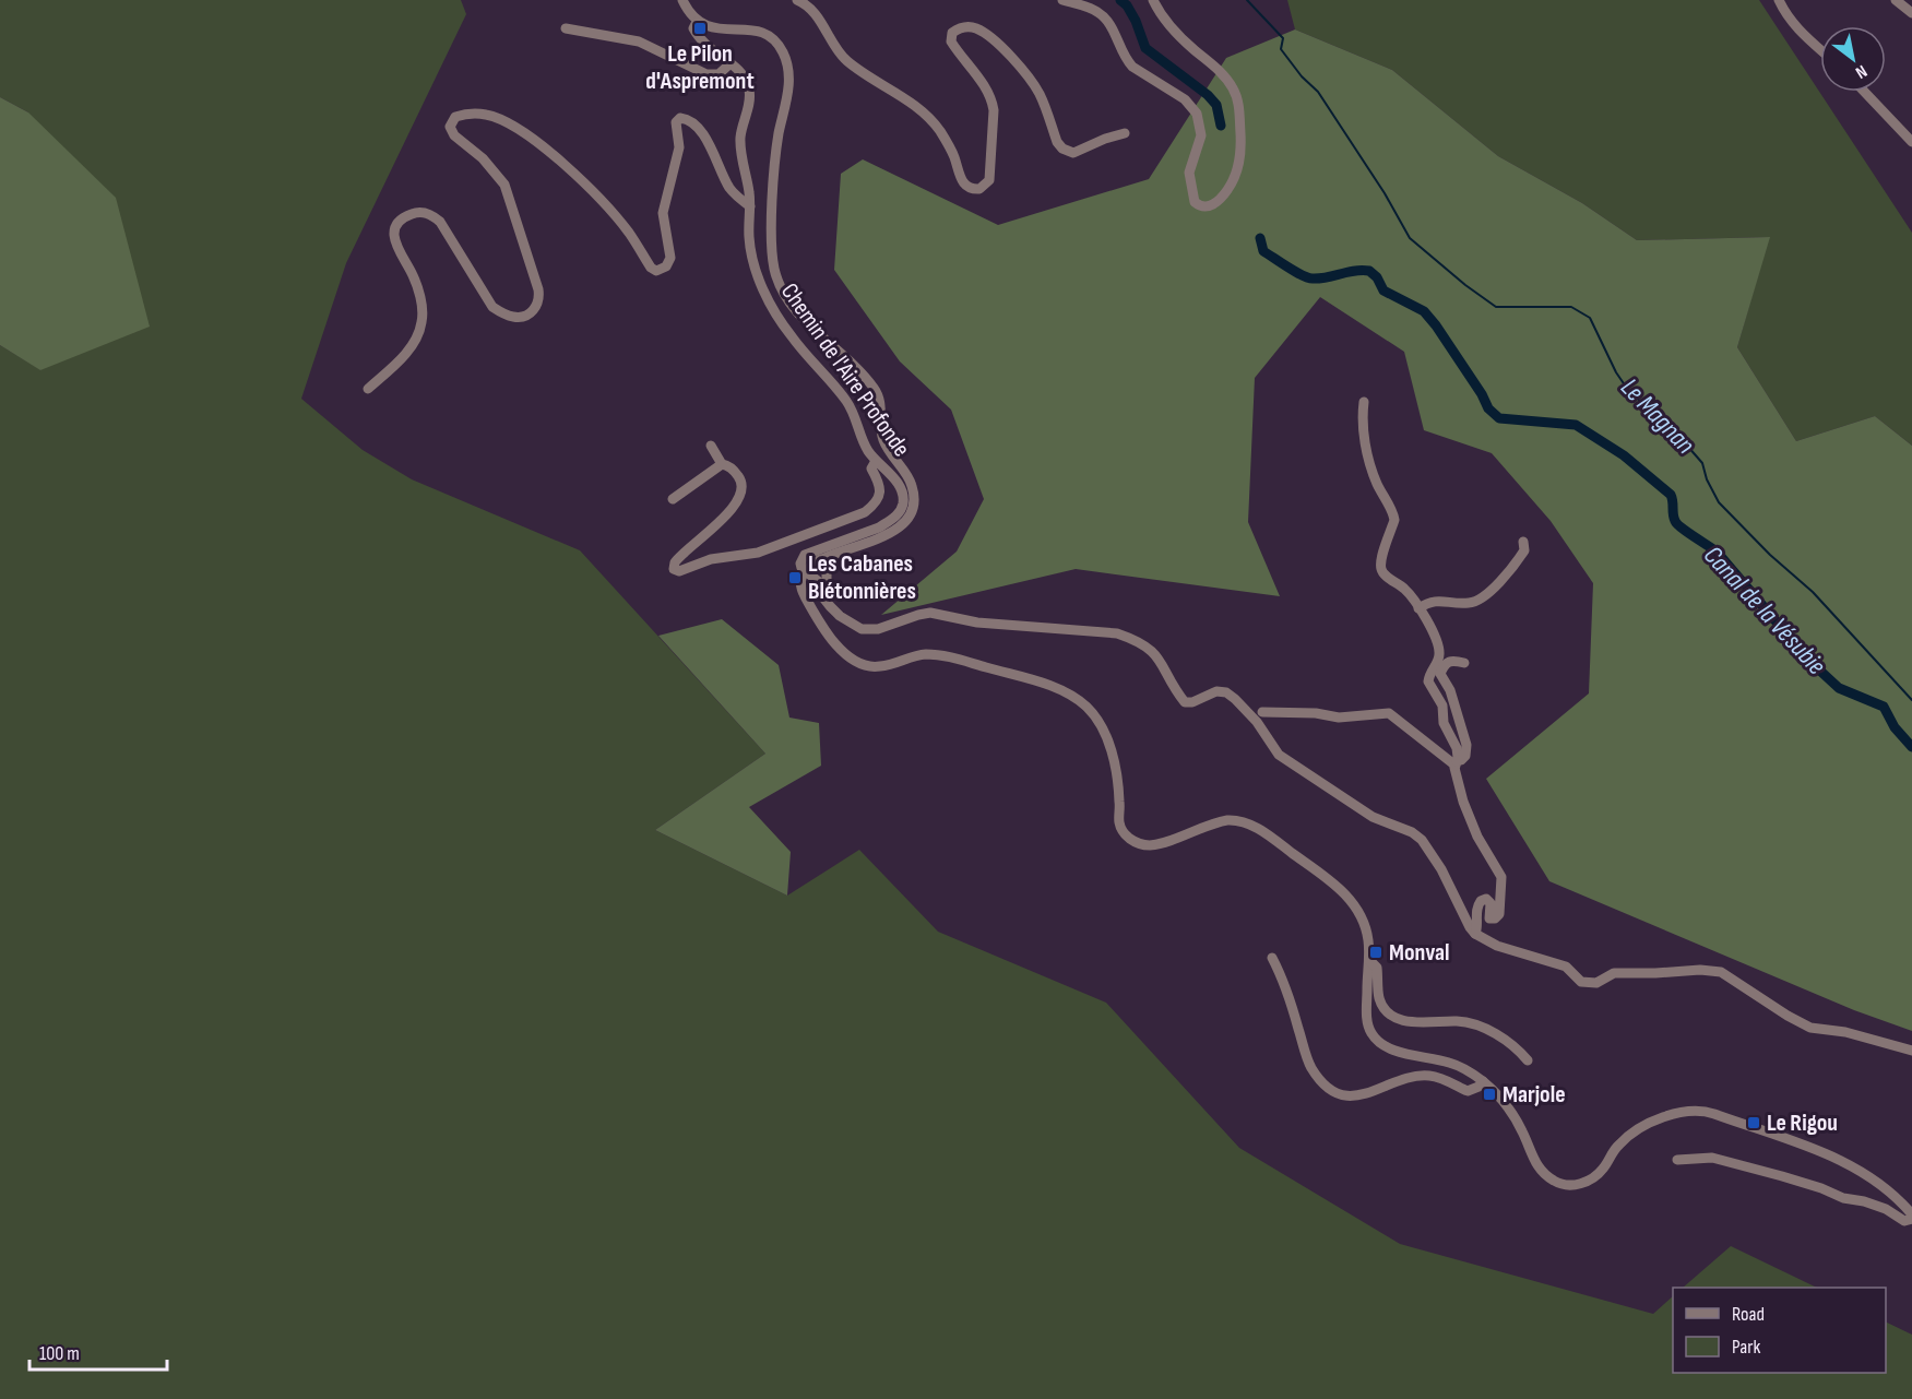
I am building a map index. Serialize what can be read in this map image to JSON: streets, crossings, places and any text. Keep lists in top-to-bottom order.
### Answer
{
  "streets": {
    "street": ["Chemin de l'Aire Profonde"]
  },
  "water": ["Le Magnan", "Canal de la Vésubie"],
  "places": {
    "transit": [
      "Le Pilon d'Aspremont",
      "Les Cabanes Blétonnières",
      "Monval",
      "Marjole",
      "Le Rigou"
    ]
  },
  "legend": ["Road", "Park"],
  "scale_bar": "100 m",
  "north": "bottom right"
}
